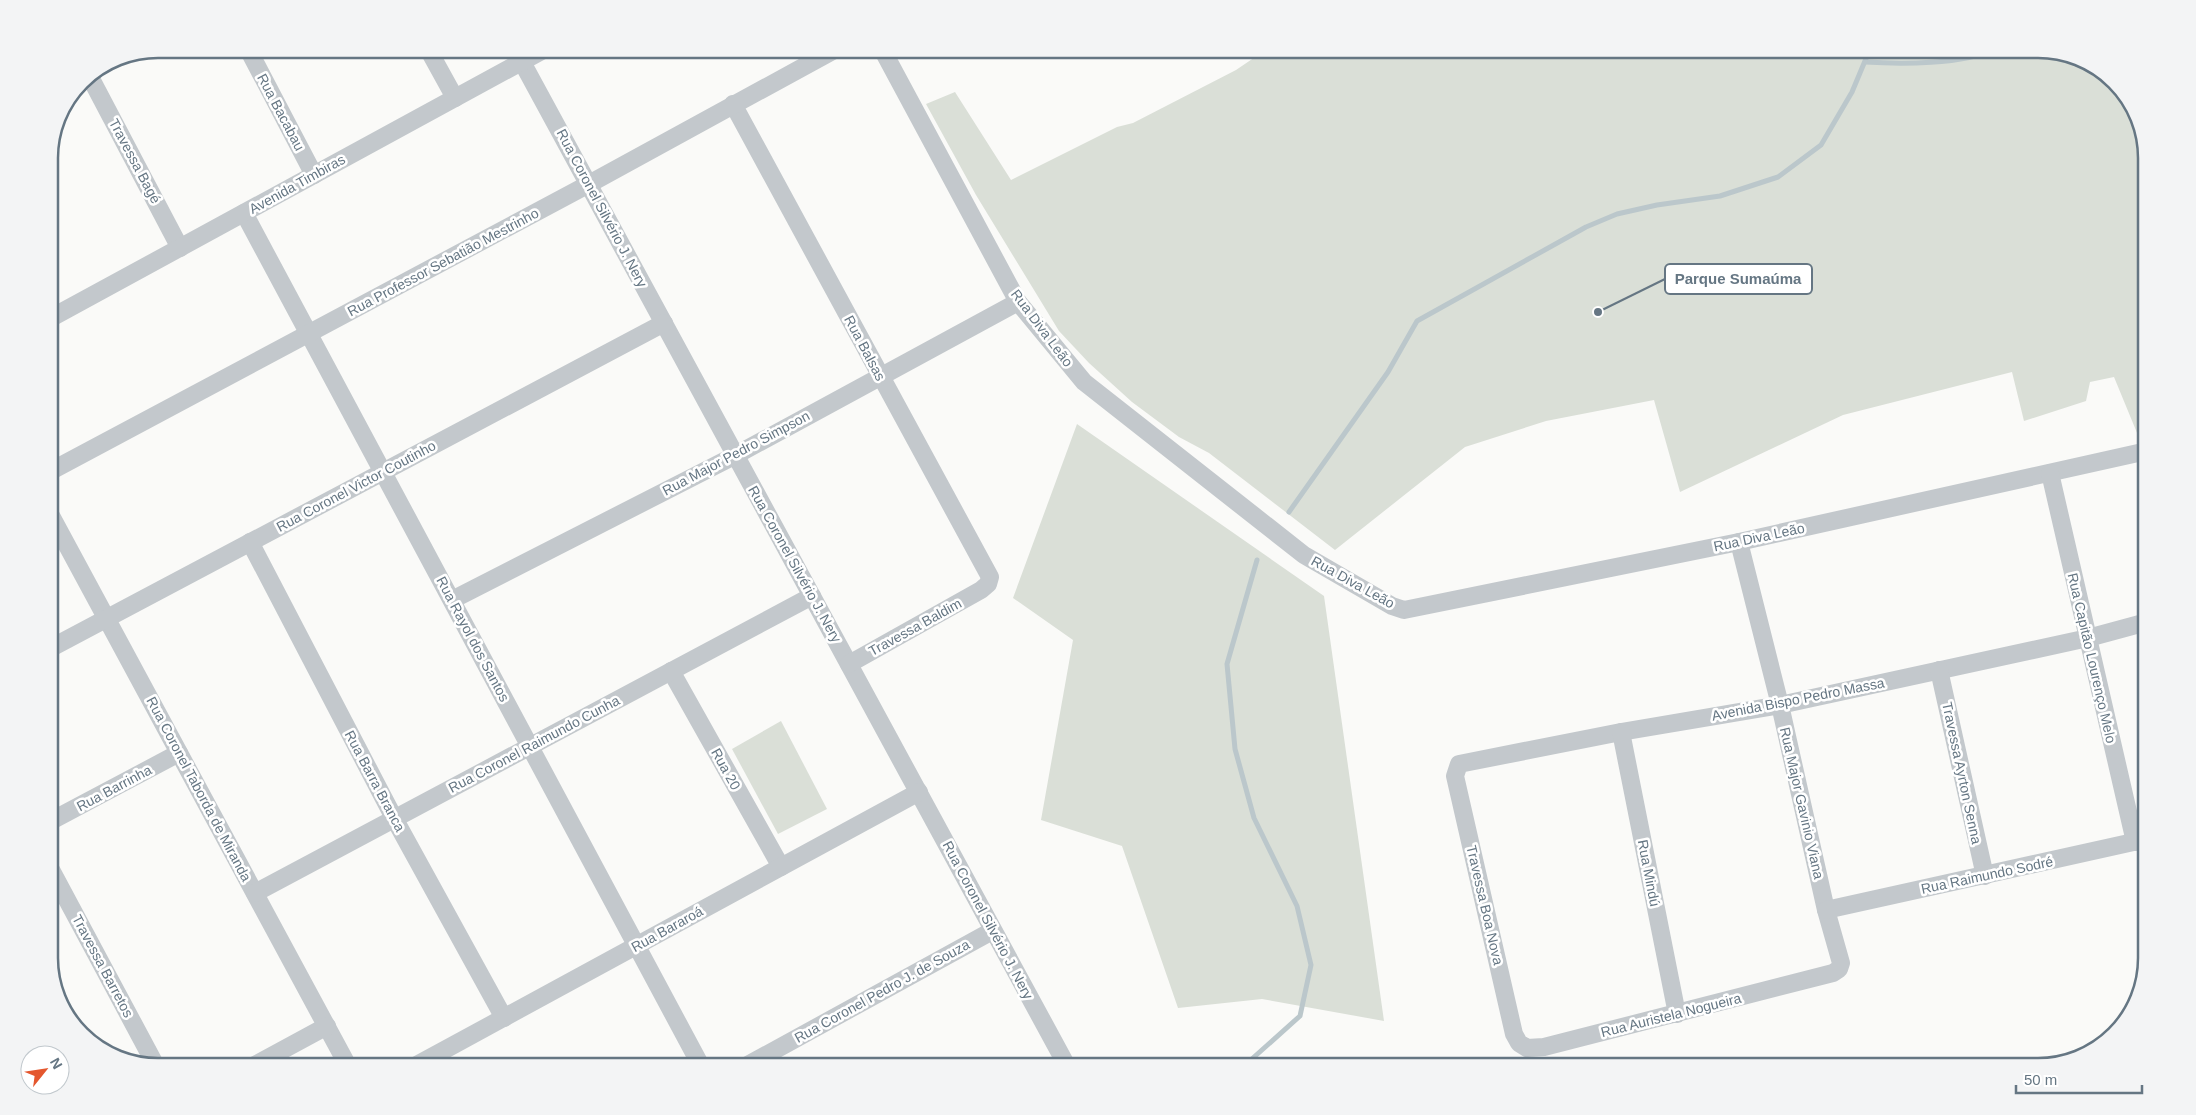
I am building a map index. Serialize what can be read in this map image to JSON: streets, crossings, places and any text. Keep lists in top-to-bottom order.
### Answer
{
  "streets": {
    "street": [
      "Rua Bacabau",
      "Travessa Bagé",
      "Avenida Timbiras",
      "Rua Coronel Silvério J. Nery",
      "Rua Professor Sebatião Mestrinho",
      "Rua Diva Leão",
      "Rua Balsas",
      "Rua Major Pedro Simpson",
      "Rua Coronel Victor Coutinho",
      "Travessa Baldim",
      "Rua Rayol dos Santos",
      "Rua Capitão Lourenço Melo",
      "Avenida Bispo Pedro Massa",
      "Rua Coronel Raimundo Cunha",
      "Rua 20",
      "Travessa Ayrton Senna",
      "Rua Barra Branca",
      "Rua Barrinha",
      "Rua Coronel Taborda de Miranda",
      "Rua Major Gavinio Viana",
      "Rua Mindú",
      "Rua Raimundo Sodré",
      "Travessa Boa Nova",
      "Rua Bararoá",
      "Travessa Barretos",
      "Rua Coronel Pedro J. de Souza",
      "Rua Auristela Nogueira"
    ]
  },
  "crossings": [
    ["Rua Bacabau", "Avenida Timbiras"],
    ["Travessa Bagé", "Avenida Timbiras"],
    ["Avenida Timbiras", "Rua Coronel Silvério J. Nery"],
    ["Avenida Timbiras", "Rua Rayol dos Santos"],
    ["Rua Coronel Silvério J. Nery", "Rua Professor Sebatião Mestrinho"],
    ["Rua Coronel Silvério J. Nery", "Rua Major Pedro Simpson"],
    ["Rua Coronel Silvério J. Nery", "Rua Coronel Victor Coutinho"],
    ["Rua Coronel Silvério J. Nery", "Travessa Baldim"],
    ["Rua Coronel Silvério J. Nery", "Rua Coronel Raimundo Cunha"],
    ["Rua Coronel Silvério J. Nery", "Rua Bararoá"],
    ["Rua Coronel Silvério J. Nery", "Rua Coronel Pedro J. de Souza"],
    ["Rua Professor Sebatião Mestrinho", "Rua Balsas"],
    ["Rua Professor Sebatião Mestrinho", "Rua Rayol dos Santos"],
    ["Rua Diva Leão", "Rua Major Pedro Simpson"],
    ["Rua Diva Leão", "Rua Capitão Lourenço Melo"],
    ["Rua Diva Leão", "Rua Major Gavinio Viana"],
    ["Rua Balsas", "Rua Major Pedro Simpson"],
    ["Rua Balsas", "Travessa Baldim"],
    ["Rua Major Pedro Simpson", "Rua Rayol dos Santos"],
    ["Rua Coronel Victor Coutinho", "Rua Rayol dos Santos"],
    ["Rua Coronel Victor Coutinho", "Rua Barra Branca"],
    ["Rua Coronel Victor Coutinho", "Rua Coronel Taborda de Miranda"],
    ["Rua Rayol dos Santos", "Rua Coronel Raimundo Cunha"],
    ["Rua Rayol dos Santos", "Rua Bararoá"],
    ["Rua Capitão Lourenço Melo", "Avenida Bispo Pedro Massa"],
    ["Avenida Bispo Pedro Massa", "Travessa Ayrton Senna"],
    ["Avenida Bispo Pedro Massa", "Rua Major Gavinio Viana"],
    ["Avenida Bispo Pedro Massa", "Rua Mindú"],
    ["Avenida Bispo Pedro Massa", "Travessa Boa Nova"],
    ["Rua Coronel Raimundo Cunha", "Rua 20"],
    ["Rua Coronel Raimundo Cunha", "Rua Barra Branca"],
    ["Rua Coronel Raimundo Cunha", "Rua Coronel Taborda de Miranda"],
    ["Rua 20", "Rua Bararoá"],
    ["Travessa Ayrton Senna", "Rua Raimundo Sodré"],
    ["Rua Barra Branca", "Rua Bararoá"],
    ["Rua Barrinha", "Rua Coronel Taborda de Miranda"],
    ["Rua Major Gavinio Viana", "Rua Raimundo Sodré"],
    ["Rua Major Gavinio Viana", "Rua Auristela Nogueira"],
    ["Rua Mindú", "Rua Auristela Nogueira"],
    ["Travessa Boa Nova", "Rua Auristela Nogueira"]
  ],
  "places": ["Parque Sumaúma"],
  "scale_bar": "50 m",
  "north": "top right"
}
